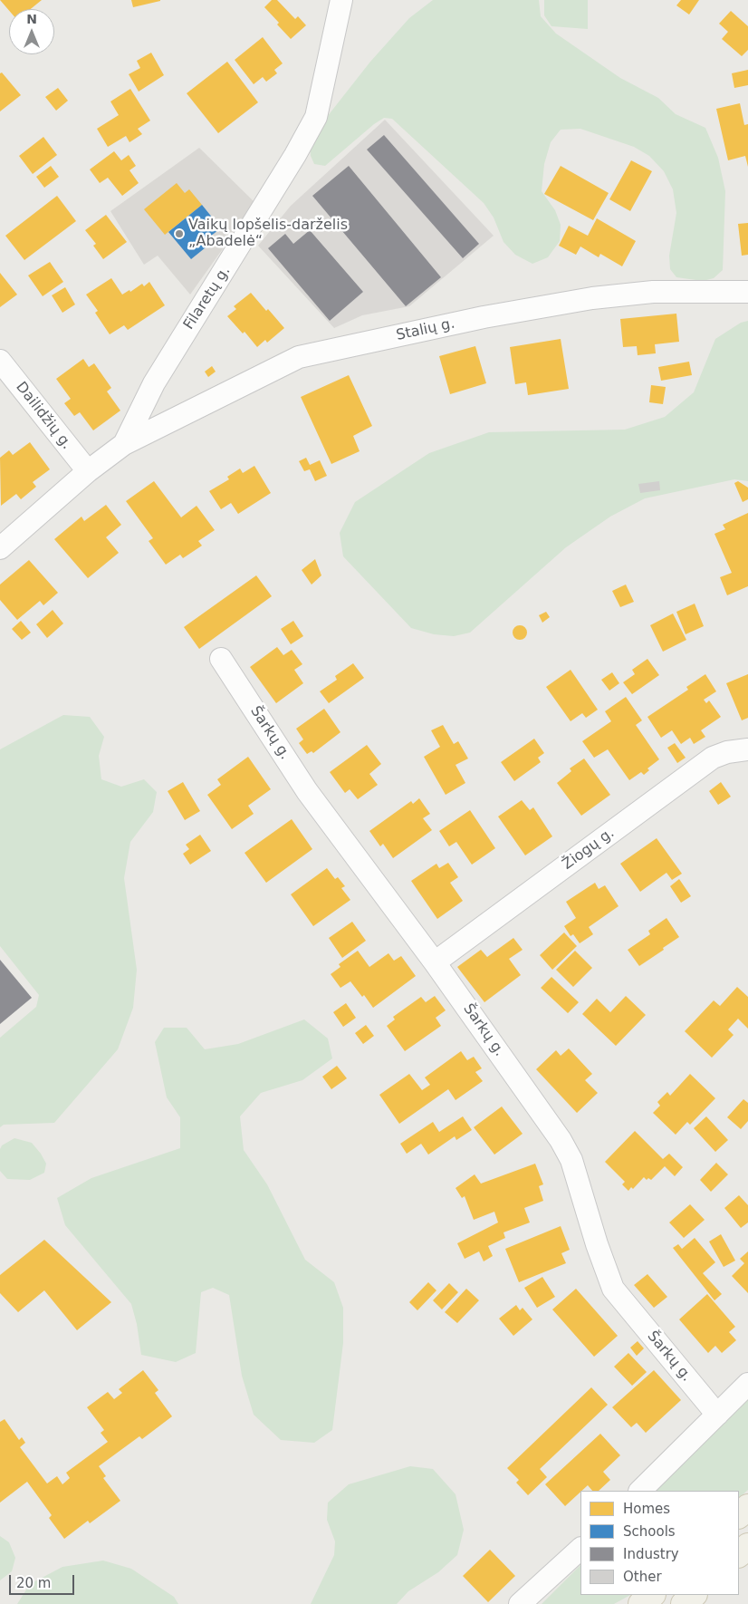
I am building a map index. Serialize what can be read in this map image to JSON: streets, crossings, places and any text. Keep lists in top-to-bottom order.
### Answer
{
  "streets": {
    "street": [
      "Filaretų g.",
      "Stalių g.",
      "Dailidžių g.",
      "Šarkų g.",
      "Žiogų g."
    ]
  },
  "crossings": [
    ["Filaretų g.", "Stalių g."],
    ["Filaretų g.", "Dailidžių g."],
    ["Šarkų g.", "Žiogų g."]
  ],
  "places": ["Vaikų lopšelis-darželis „Abadelė“"],
  "legend": [
    "Homes",
    "Schools",
    "Industry",
    "Other"
  ],
  "scale_bar": "20 m",
  "north": "top"
}
